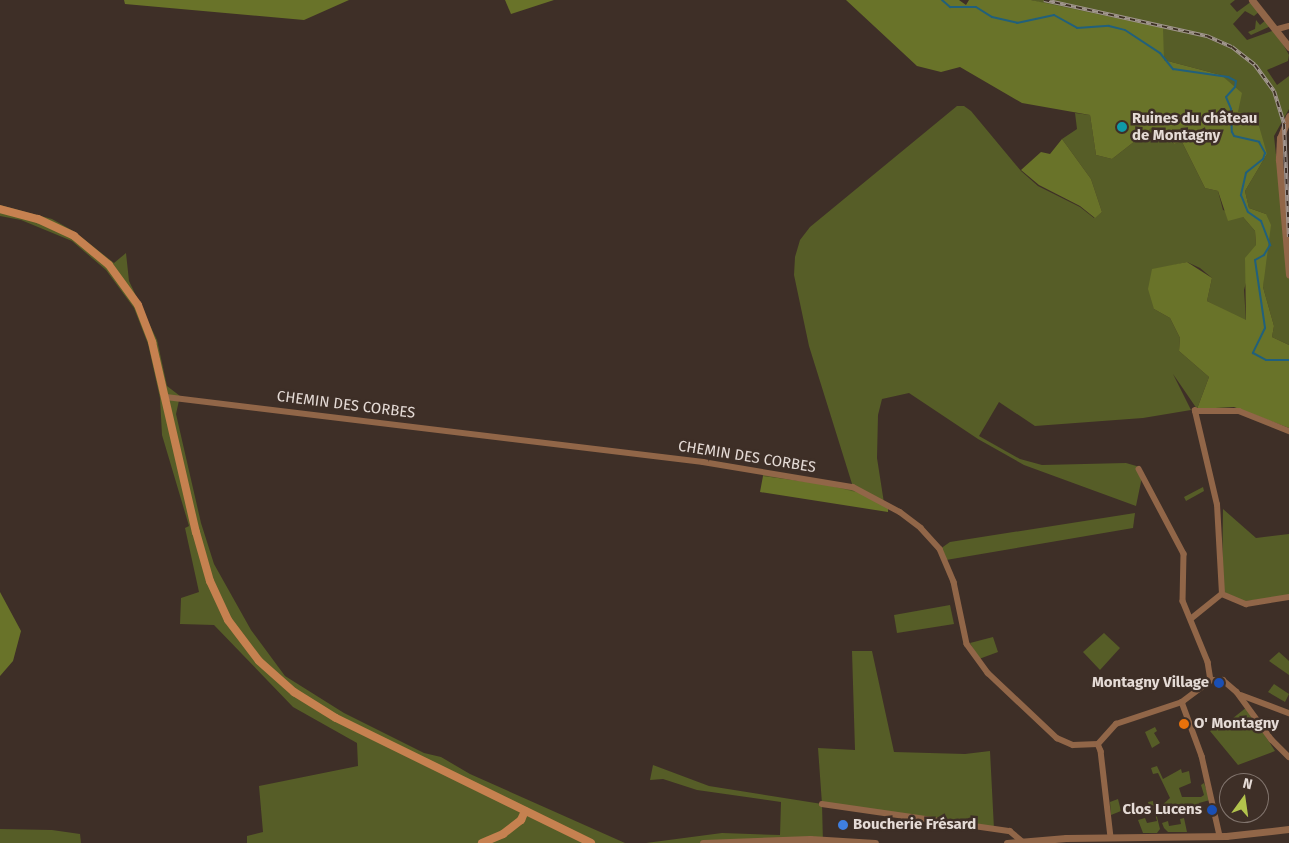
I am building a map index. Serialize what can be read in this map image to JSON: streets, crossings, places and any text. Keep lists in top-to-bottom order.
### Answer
{
  "streets": {
    "street": ["CHEMIN DES CORBES"]
  },
  "places": [
    "Ruines du château de Montagny",
    "Montagny Village",
    "O' Montagny",
    "Clos Lucens",
    "Boucherie Frésard"
  ],
  "north": "top"
}
